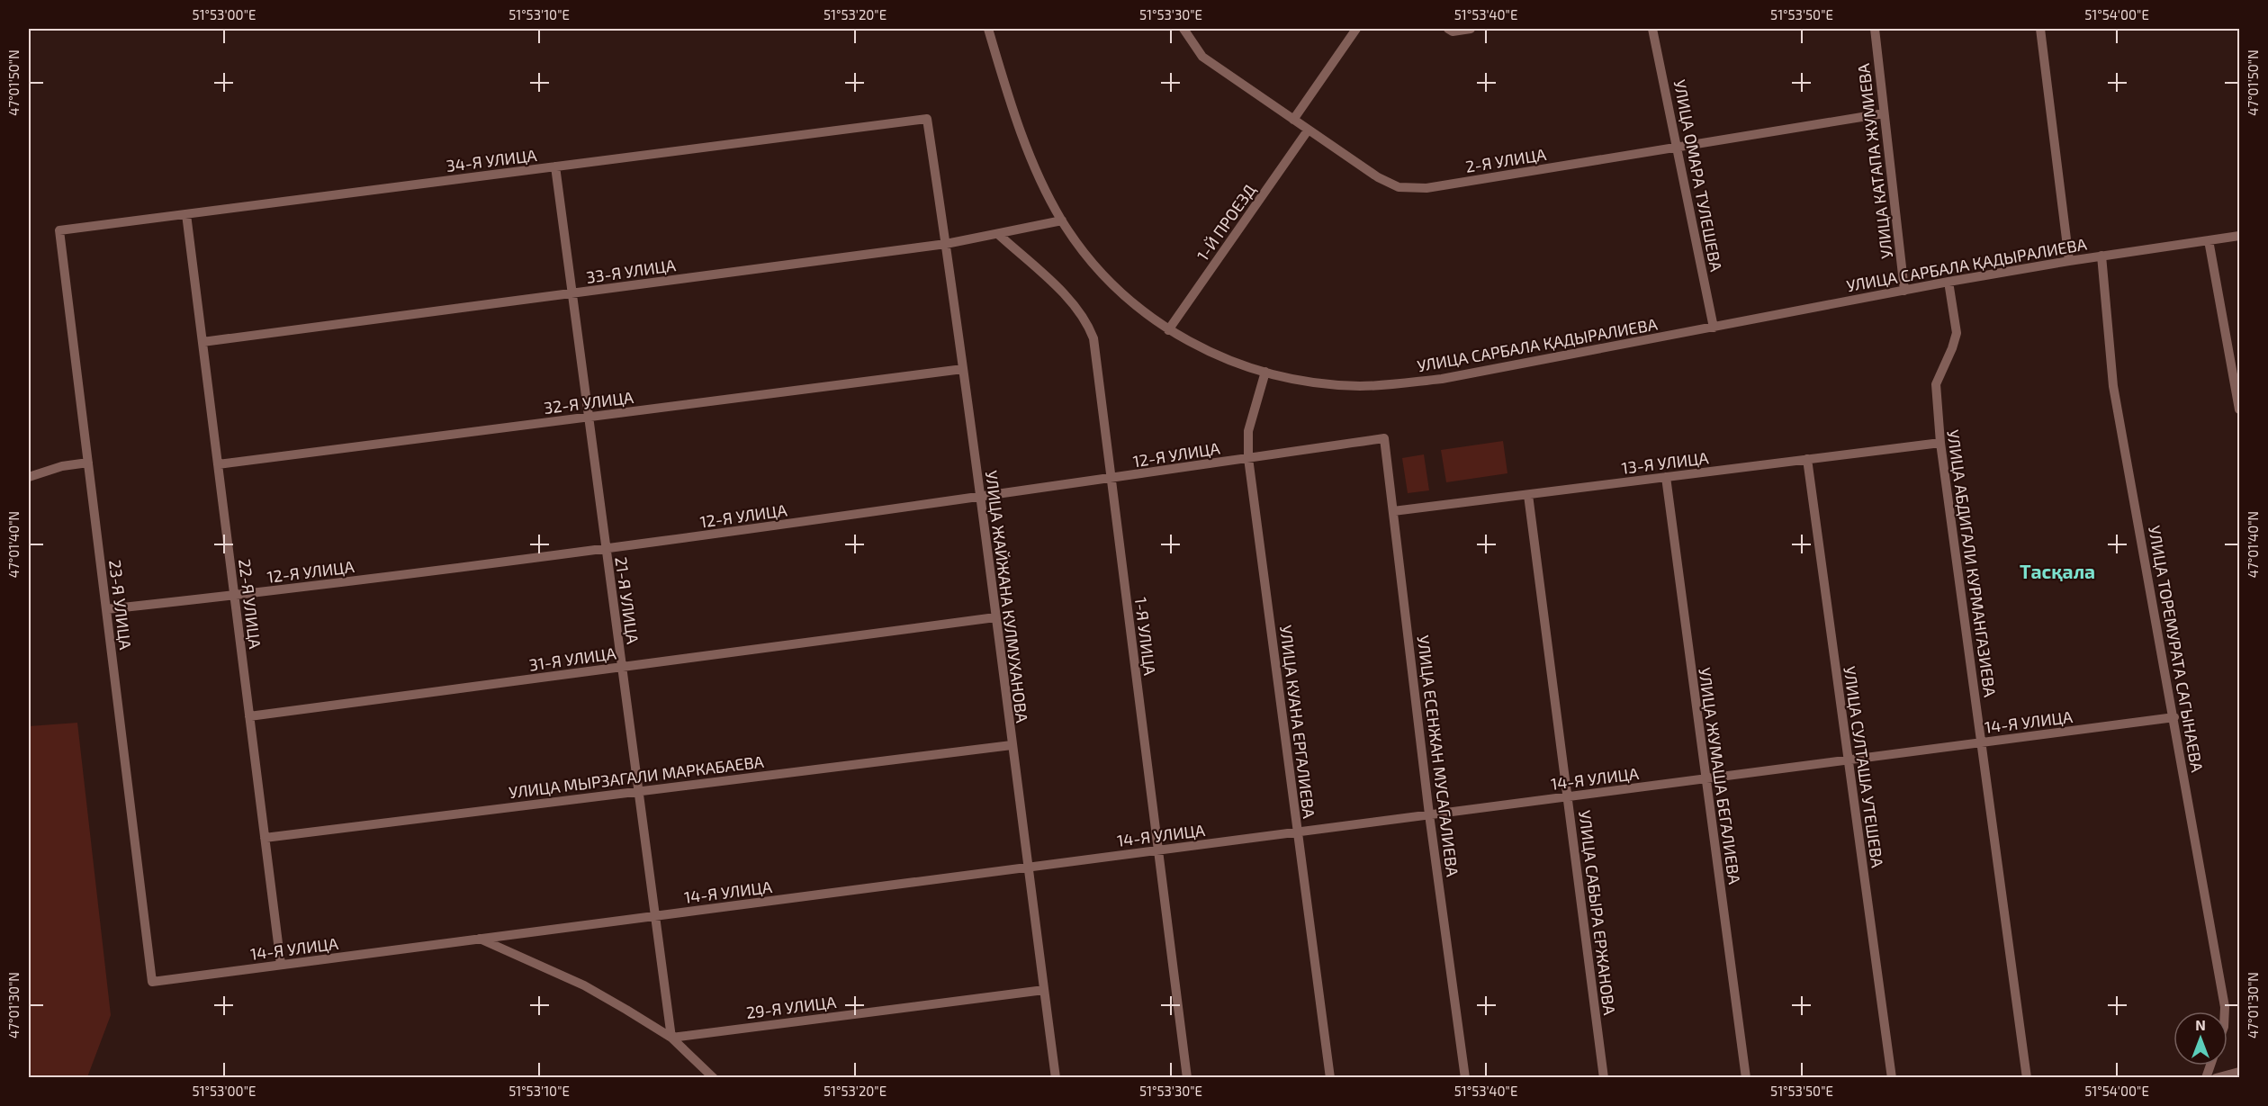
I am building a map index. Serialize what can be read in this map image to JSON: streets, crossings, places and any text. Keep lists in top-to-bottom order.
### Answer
{
  "streets": {
    "street": [
      "34-Я УЛИЦА",
      "2-Я УЛИЦА",
      "УЛИЦА КАТАПА ЖУМИЕВА",
      "УЛИЦА ОМАРА ТУЛЕШЕВА",
      "1-Й ПРОЕЗД",
      "УЛИЦА САРБАЛА ҚАДЫРАЛИЕВА",
      "33-Я УЛИЦА",
      "32-Я УЛИЦА",
      "12-Я УЛИЦА",
      "13-Я УЛИЦА",
      "УЛИЦА АБДИГАЛИ КУРМАНГАЗИЕВА",
      "УЛИЦА ЖАЙЖАНА КУЛМУХАНОВА",
      "21-Я УЛИЦА",
      "22-Я УЛИЦА",
      "23-Я УЛИЦА",
      "1-Я УЛИЦА",
      "УЛИЦА ТОРЕМУРАТА САГЫНАЕВА",
      "31-Я УЛИЦА",
      "УЛИЦА КУАНА ЕРГАЛИЕВА",
      "14-Я УЛИЦА",
      "УЛИЦА ЕСЕНЖАН МУСАГАЛИЕВА",
      "УЛИЦА СУЛТАША УТЕШЕВА",
      "УЛИЦА ЖУМАША БЕГАЛИЕВА",
      "УЛИЦА МЫРЗАГАЛИ МАРКАБАЕВА",
      "УЛИЦА САБЫРА ЕРЖАНОВА",
      "29-Я УЛИЦА"
    ]
  },
  "crossings": [
    ["34-Я УЛИЦА", "УЛИЦА ЖАЙЖАНА КУЛМУХАНОВА"],
    ["34-Я УЛИЦА", "21-Я УЛИЦА"],
    ["34-Я УЛИЦА", "22-Я УЛИЦА"],
    ["34-Я УЛИЦА", "23-Я УЛИЦА"],
    ["2-Я УЛИЦА", "УЛИЦА КАТАПА ЖУМИЕВА"],
    ["2-Я УЛИЦА", "УЛИЦА ОМАРА ТУЛЕШЕВА"],
    ["2-Я УЛИЦА", "1-Й ПРОЕЗД"],
    ["УЛИЦА КАТАПА ЖУМИЕВА", "УЛИЦА САРБАЛА ҚАДЫРАЛИЕВА"],
    ["УЛИЦА ОМАРА ТУЛЕШЕВА", "УЛИЦА САРБАЛА ҚАДЫРАЛИЕВА"],
    ["1-Й ПРОЕЗД", "УЛИЦА САРБАЛА ҚАДЫРАЛИЕВА"],
    ["УЛИЦА САРБАЛА ҚАДЫРАЛИЕВА", "33-Я УЛИЦА"],
    ["УЛИЦА САРБАЛА ҚАДЫРАЛИЕВА", "УЛИЦА АБДИГАЛИ КУРМАНГАЗИЕВА"],
    ["УЛИЦА САРБАЛА ҚАДЫРАЛИЕВА", "УЛИЦА ТОРЕМУРАТА САГЫНАЕВА"],
    ["УЛИЦА САРБАЛА ҚАДЫРАЛИЕВА", "УЛИЦА КУАНА ЕРГАЛИЕВА"],
    ["33-Я УЛИЦА", "УЛИЦА ЖАЙЖАНА КУЛМУХАНОВА"],
    ["33-Я УЛИЦА", "21-Я УЛИЦА"],
    ["33-Я УЛИЦА", "22-Я УЛИЦА"],
    ["33-Я УЛИЦА", "1-Я УЛИЦА"],
    ["32-Я УЛИЦА", "УЛИЦА ЖАЙЖАНА КУЛМУХАНОВА"],
    ["32-Я УЛИЦА", "21-Я УЛИЦА"],
    ["32-Я УЛИЦА", "22-Я УЛИЦА"],
    ["12-Я УЛИЦА", "УЛИЦА ЖАЙЖАНА КУЛМУХАНОВА"],
    ["12-Я УЛИЦА", "21-Я УЛИЦА"],
    ["12-Я УЛИЦА", "22-Я УЛИЦА"],
    ["12-Я УЛИЦА", "23-Я УЛИЦА"],
    ["12-Я УЛИЦА", "1-Я УЛИЦА"],
    ["12-Я УЛИЦА", "УЛИЦА КУАНА ЕРГАЛИЕВА"],
    ["12-Я УЛИЦА", "УЛИЦА ЕСЕНЖАН МУСАГАЛИЕВА"],
    ["13-Я УЛИЦА", "УЛИЦА АБДИГАЛИ КУРМАНГАЗИЕВА"],
    ["13-Я УЛИЦА", "УЛИЦА ЕСЕНЖАН МУСАГАЛИЕВА"],
    ["13-Я УЛИЦА", "УЛИЦА СУЛТАША УТЕШЕВА"],
    ["13-Я УЛИЦА", "УЛИЦА ЖУМАША БЕГАЛИЕВА"],
    ["13-Я УЛИЦА", "УЛИЦА САБЫРА ЕРЖАНОВА"],
    ["УЛИЦА АБДИГАЛИ КУРМАНГАЗИЕВА", "14-Я УЛИЦА"],
    ["УЛИЦА ЖАЙЖАНА КУЛМУХАНОВА", "31-Я УЛИЦА"],
    ["УЛИЦА ЖАЙЖАНА КУЛМУХАНОВА", "14-Я УЛИЦА"],
    ["УЛИЦА ЖАЙЖАНА КУЛМУХАНОВА", "УЛИЦА МЫРЗАГАЛИ МАРКАБАЕВА"],
    ["УЛИЦА ЖАЙЖАНА КУЛМУХАНОВА", "29-Я УЛИЦА"],
    ["21-Я УЛИЦА", "31-Я УЛИЦА"],
    ["21-Я УЛИЦА", "14-Я УЛИЦА"],
    ["21-Я УЛИЦА", "УЛИЦА МЫРЗАГАЛИ МАРКАБАЕВА"],
    ["21-Я УЛИЦА", "29-Я УЛИЦА"],
    ["22-Я УЛИЦА", "31-Я УЛИЦА"],
    ["22-Я УЛИЦА", "14-Я УЛИЦА"],
    ["22-Я УЛИЦА", "УЛИЦА МЫРЗАГАЛИ МАРКАБАЕВА"],
    ["23-Я УЛИЦА", "14-Я УЛИЦА"],
    ["1-Я УЛИЦА", "14-Я УЛИЦА"],
    ["УЛИЦА ТОРЕМУРАТА САГЫНАЕВА", "14-Я УЛИЦА"],
    ["УЛИЦА КУАНА ЕРГАЛИЕВА", "14-Я УЛИЦА"],
    ["14-Я УЛИЦА", "УЛИЦА ЕСЕНЖАН МУСАГАЛИЕВА"],
    ["14-Я УЛИЦА", "УЛИЦА СУЛТАША УТЕШЕВА"],
    ["14-Я УЛИЦА", "УЛИЦА ЖУМАША БЕГАЛИЕВА"],
    ["14-Я УЛИЦА", "УЛИЦА САБЫРА ЕРЖАНОВА"]
  ],
  "districts": ["Тасқала"],
  "north": "top",
  "coordinates": [
    "51°53'00\"E",
    "51°53'10\"E",
    "51°53'20\"E",
    "51°53'30\"E",
    "51°53'40\"E",
    "51°53'50\"E",
    "51°54'00\"E",
    "47°01'50\"N",
    "47°01'40\"N",
    "47°01'30\"N"
  ]
}
